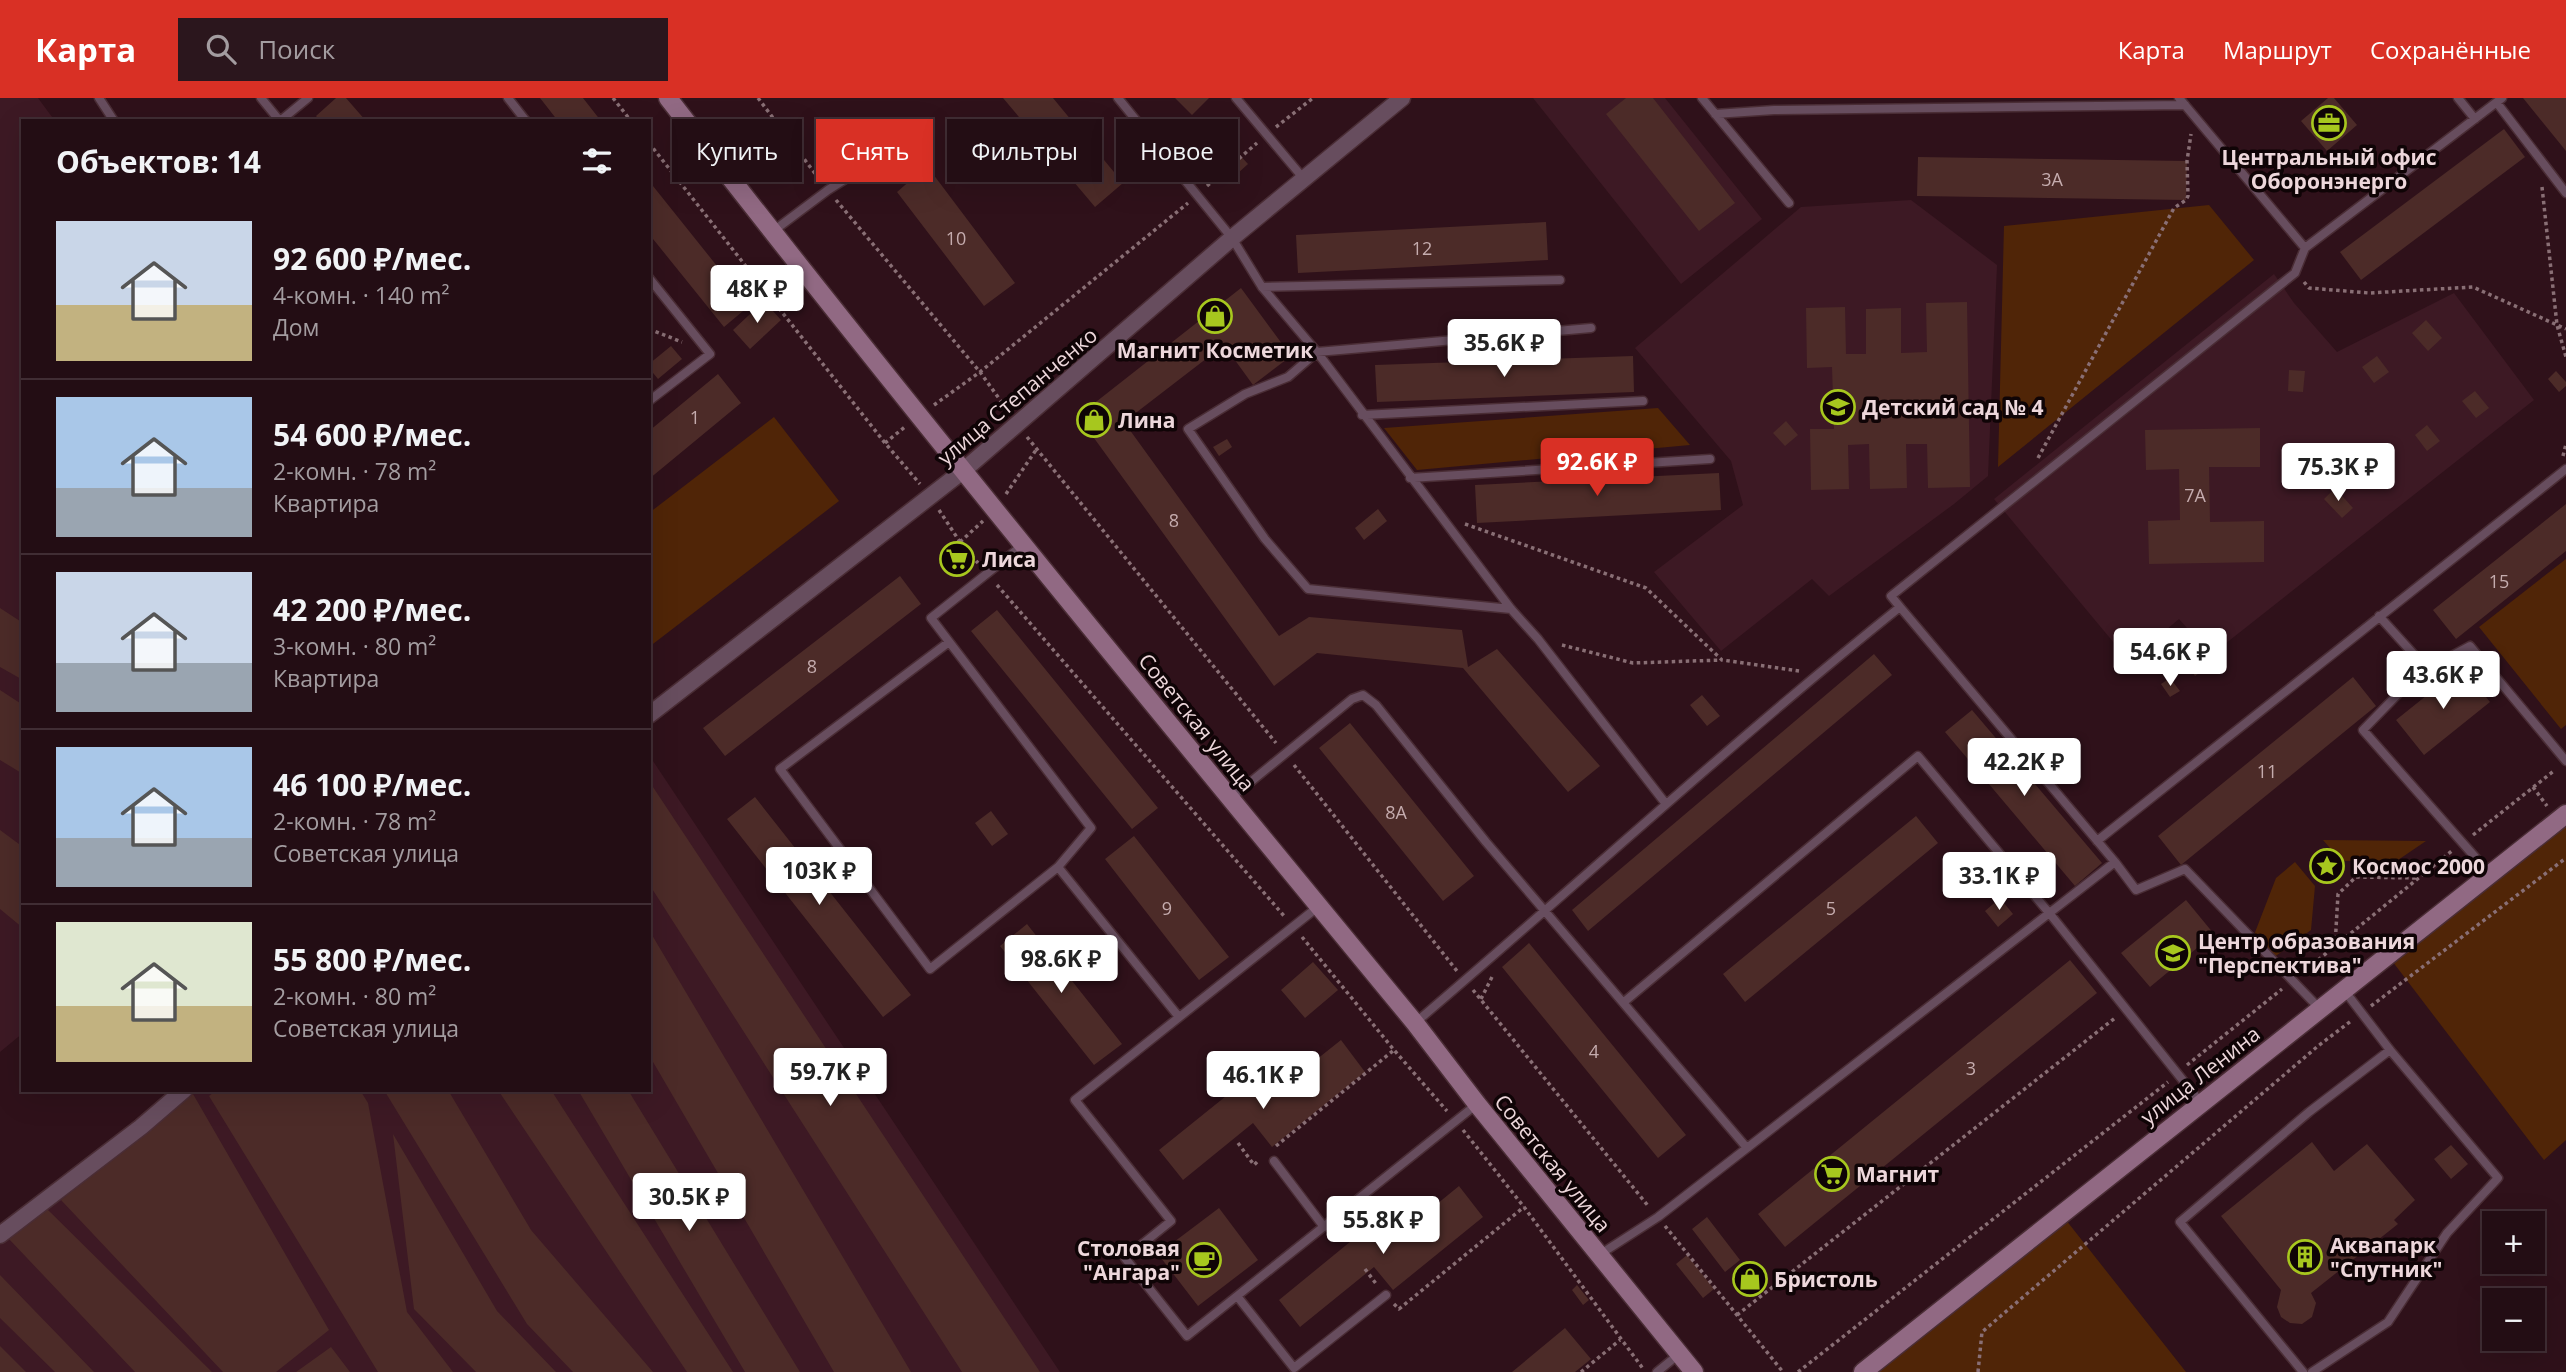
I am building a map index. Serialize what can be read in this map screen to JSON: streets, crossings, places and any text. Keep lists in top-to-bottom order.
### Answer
{
  "streets": {
    "street": ["улица Степанченко", "Советская улица", "улица Ленина"]
  },
  "crossings": [
    ["улица Степанченко", "Советская улица"]
  ],
  "places": {
    "office": ["Центральный офис Оборонэнерго"],
    "shop": ["Магнит Косметик", "Лина", "Бристоль"],
    "school or university": ["Детский сад № 4", "Центр образования \"Перспектива\""],
    "supermarket": ["Лиса", "Магнит"],
    "place": ["Космос 2000"],
    "building": ["Аквапарк \"Спутник\""],
    "cafe": ["Столовая \"Ангара\""]
  },
  "house_numbers": [
    "3А",
    "10",
    "12",
    "1",
    "7А",
    "8",
    "15",
    "8",
    "11",
    "8А",
    "9",
    "5",
    "4",
    "3"
  ],
  "page": {
    "header": "Карта",
    "search": "Поиск",
    "nav": ["Карта", "Маршрут", "Сохранённые"],
    "chip": [
      "Купить",
      "Снять",
      "Фильтры",
      "Новое"
    ],
    "heading": "Объектов: 14",
    "list": [
      {
        "name": "92 600 ₽/мес.",
        "note": "4-комн. · 140 m² · Дом"
      },
      {
        "name": "54 600 ₽/мес.",
        "note": "2-комн. · 78 m² · Квартира"
      },
      {
        "name": "42 200 ₽/мес.",
        "note": "3-комн. · 80 m² · Квартира"
      },
      {
        "name": "46 100 ₽/мес.",
        "note": "2-комн. · 78 m² · Советская улица"
      },
      {
        "name": "55 800 ₽/мес.",
        "note": "2-комн. · 80 m² · Советская улица"
      }
    ],
    "price": [
      "48K ₽",
      "35.6K ₽",
      "92.6K ₽",
      "75.3K ₽",
      "54.6K ₽",
      "43.6K ₽",
      "42.2K ₽",
      "103K ₽",
      "33.1K ₽",
      "98.6K ₽",
      "59.7K ₽",
      "46.1K ₽",
      "30.5K ₽",
      "55.8K ₽"
    ],
    "map_buttons": ["+", "−"]
  }
}
